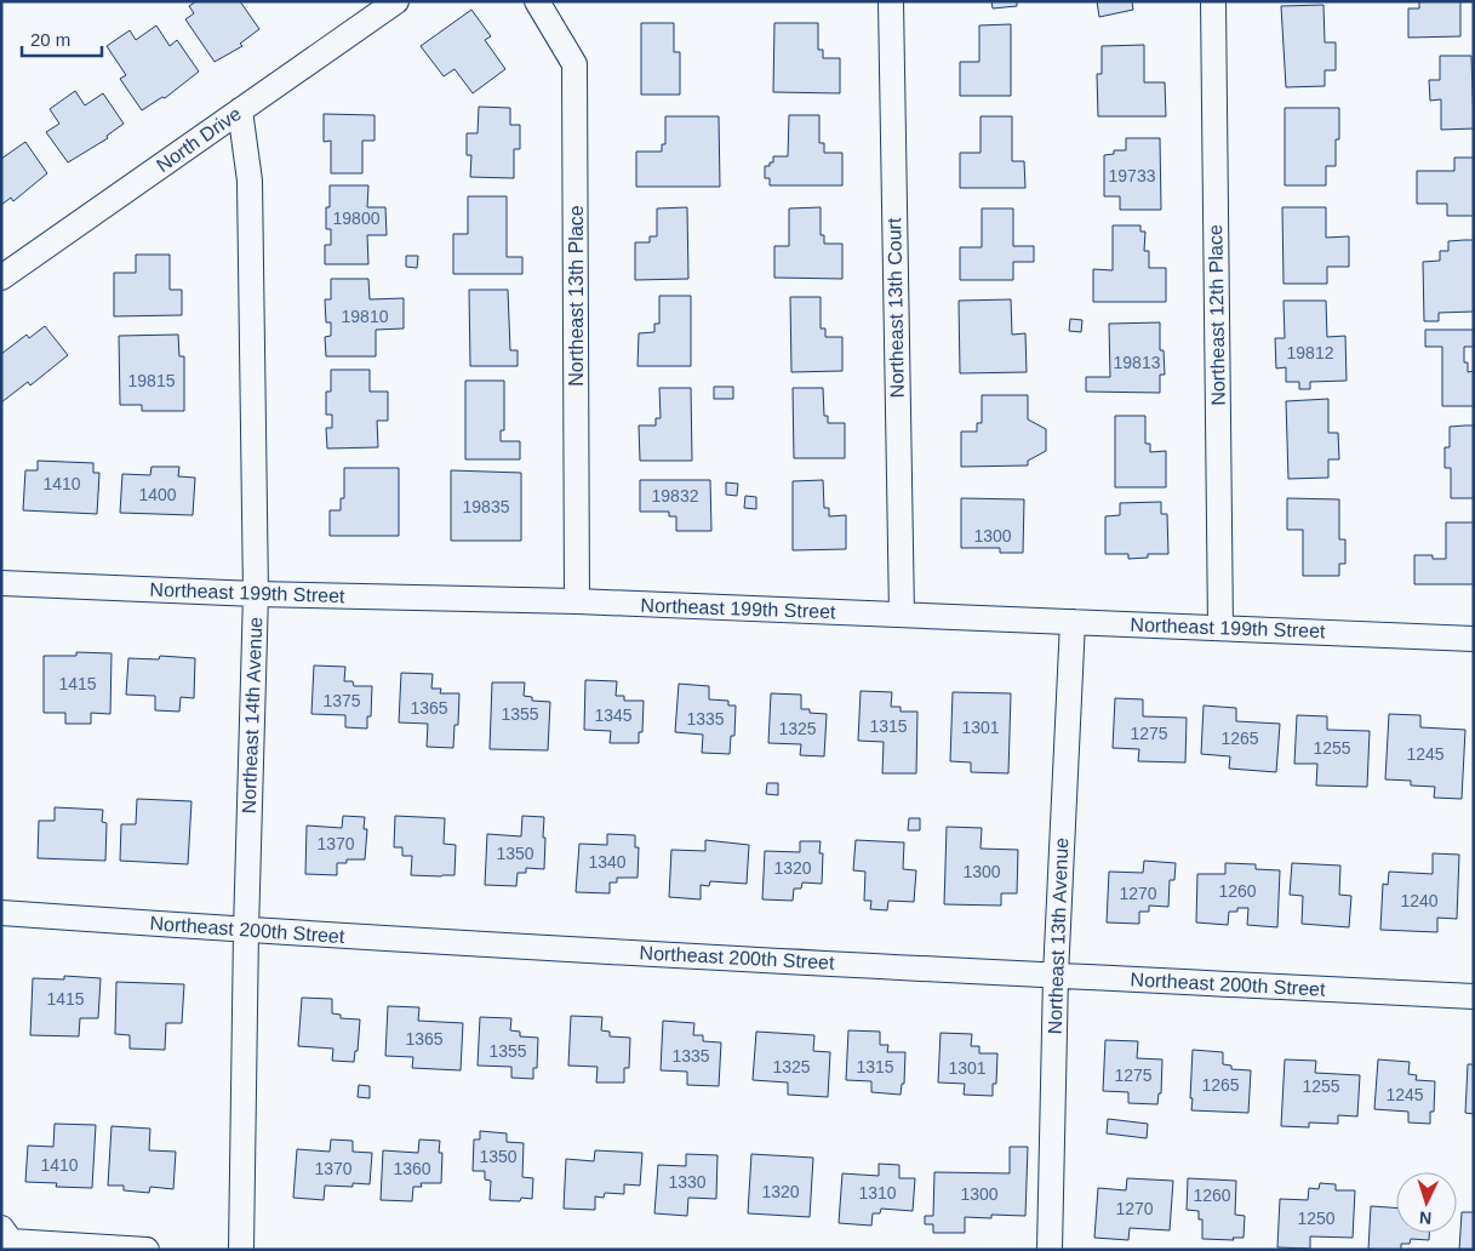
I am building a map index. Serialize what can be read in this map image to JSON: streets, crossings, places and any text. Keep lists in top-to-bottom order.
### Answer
{
  "streets": {
    "street": [
      "North Drive",
      "Northeast 13th Place",
      "Northeast 13th Court",
      "Northeast 12th Place",
      "Northeast 199th Street",
      "Northeast 14th Avenue",
      "Northeast 200th Street",
      "Northeast 13th Avenue"
    ]
  },
  "crossings": [
    ["North Drive", "Northeast 14th Avenue"],
    ["Northeast 13th Place", "Northeast 199th Street"],
    ["Northeast 13th Court", "Northeast 199th Street"],
    ["Northeast 12th Place", "Northeast 199th Street"],
    ["Northeast 199th Street", "Northeast 14th Avenue"],
    ["Northeast 199th Street", "Northeast 13th Avenue"],
    ["Northeast 14th Avenue", "Northeast 200th Street"],
    ["Northeast 200th Street", "Northeast 13th Avenue"]
  ],
  "house_numbers": [
    "19733",
    "19800",
    "19810",
    "19812",
    "19813",
    "19815",
    "1410",
    "1400",
    "19832",
    "19835",
    "1300",
    "1415",
    "1375",
    "1365",
    "1355",
    "1345",
    "1335",
    "1315",
    "1301",
    "1325",
    "1275",
    "1265",
    "1255",
    "1245",
    "1370",
    "1350",
    "1340",
    "1320",
    "1300",
    "1260",
    "1270",
    "1240",
    "1415",
    "1365",
    "1355",
    "1335",
    "1325",
    "1315",
    "1301",
    "1275",
    "1265",
    "1255",
    "1245",
    "1350",
    "1410",
    "1370",
    "1360",
    "1330",
    "1320",
    "1310",
    "1300",
    "1260",
    "1270",
    "1250"
  ],
  "scale_bar": "20 m",
  "north": "bottom"
}
